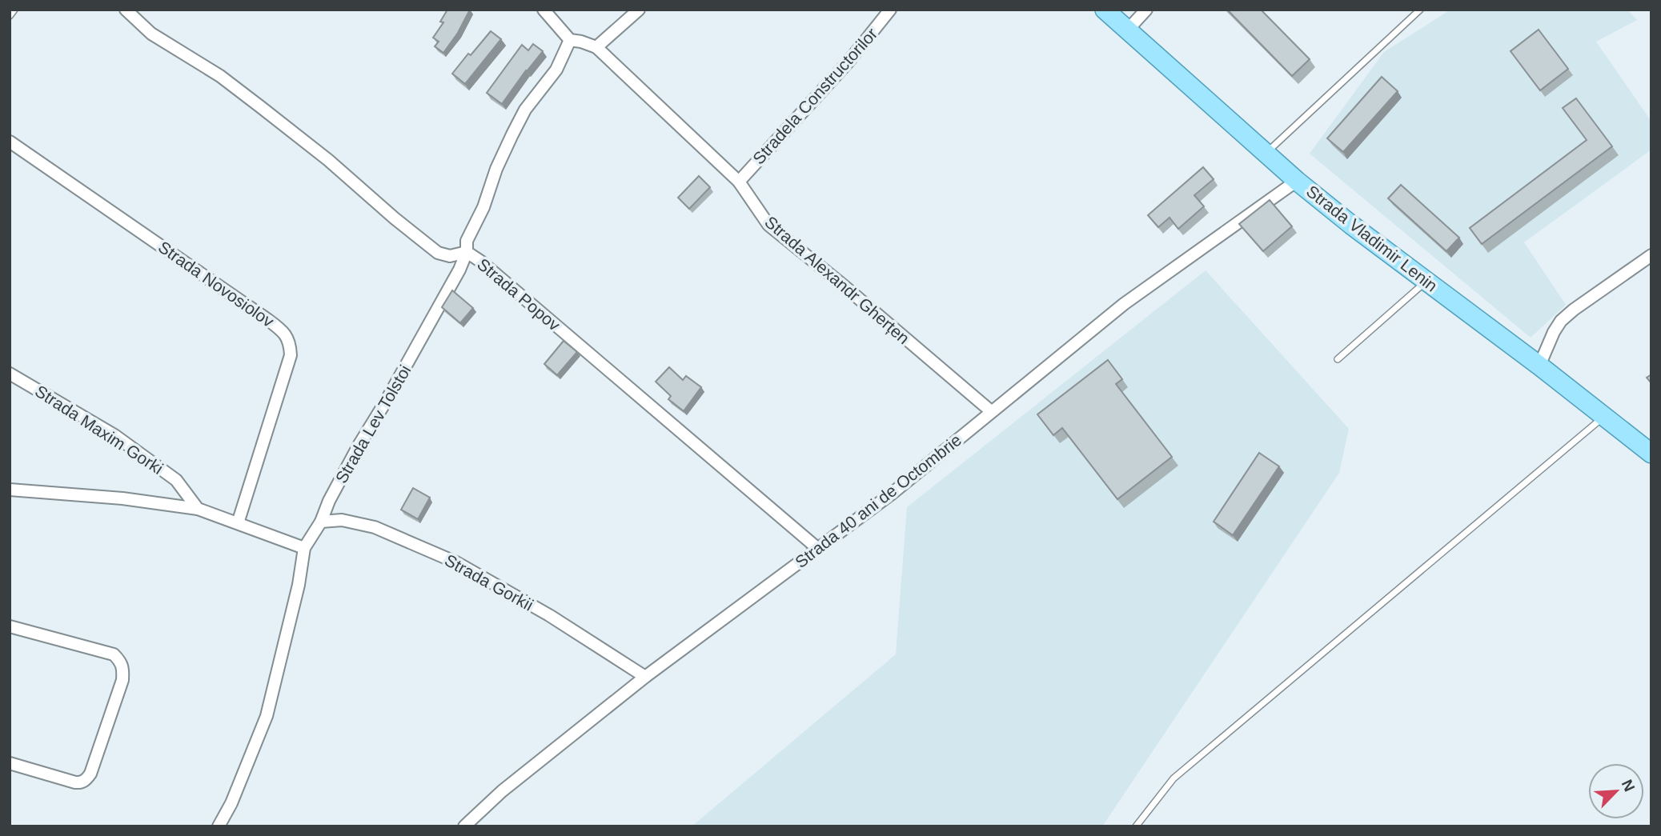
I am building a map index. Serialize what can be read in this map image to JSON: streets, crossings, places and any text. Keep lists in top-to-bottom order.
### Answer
{
  "streets": {
    "main road": ["Strada Vladimir Lenin"],
    "street": [
      "Stradela Constructorilor",
      "Strada Alexandr Gherțen",
      "Strada Novosiolov",
      "Strada Popov",
      "Strada Lev Tolstoi",
      "Strada Maxim Gorki",
      "Strada 40 ani de Octombrie",
      "Strada Gorkii"
    ]
  },
  "crossings": [
    ["Stradela Constructorilor", "Strada Alexandr Gherțen"],
    ["Strada Vladimir Lenin", "Strada 40 ani de Octombrie"],
    ["Strada Alexandr Gherțen", "Strada Lev Tolstoi"],
    ["Strada Alexandr Gherțen", "Strada 40 ani de Octombrie"],
    ["Strada Popov", "Strada Lev Tolstoi"],
    ["Strada Popov", "Strada 40 ani de Octombrie"],
    ["Strada Lev Tolstoi", "Strada Gorkii"],
    ["Strada 40 ani de Octombrie", "Strada Gorkii"]
  ],
  "north": "top right"
}
